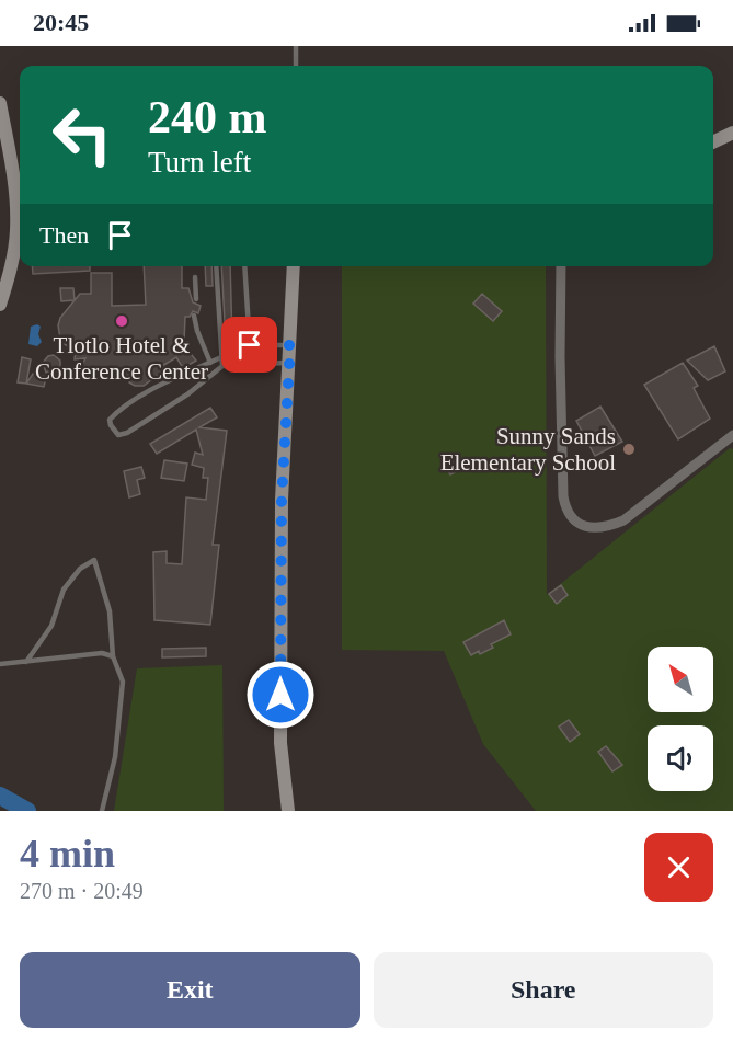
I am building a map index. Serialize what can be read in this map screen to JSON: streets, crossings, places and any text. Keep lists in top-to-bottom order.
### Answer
{
  "places": ["Tlotlo Hotel & Conference Center", "Sunny Sands Elementary School"],
  "north": "top left",
  "page": {
    "status": "20:45",
    "turn": ["240 m", "Turn left"],
    "then": "Then",
    "heading": ["4 min", "270 m · 20:49"],
    "buttons": ["Exit", "Share"]
  }
}
